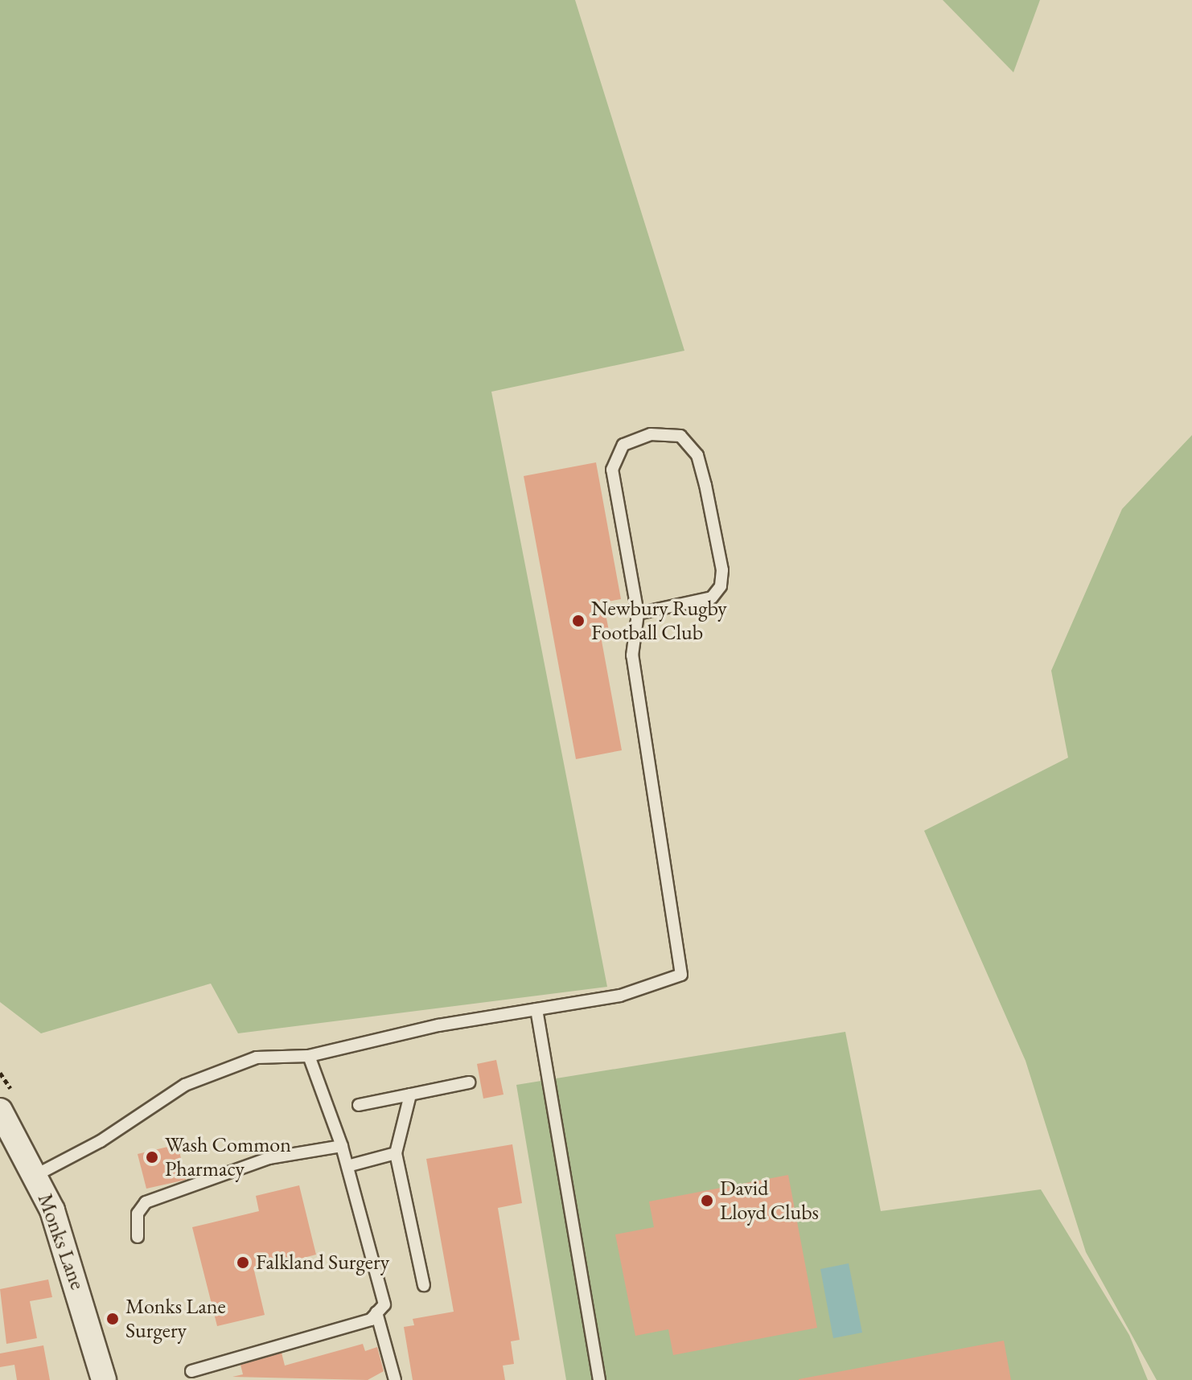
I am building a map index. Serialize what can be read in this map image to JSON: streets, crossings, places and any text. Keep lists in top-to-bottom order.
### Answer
{
  "streets": {
    "street": ["Monks Lane"]
  },
  "places": [
    "Newbury Rugby Football Club",
    "Wash Common Pharmacy",
    "David Lloyd Clubs",
    "Falkland Surgery",
    "Monks Lane Surgery"
  ]
}
